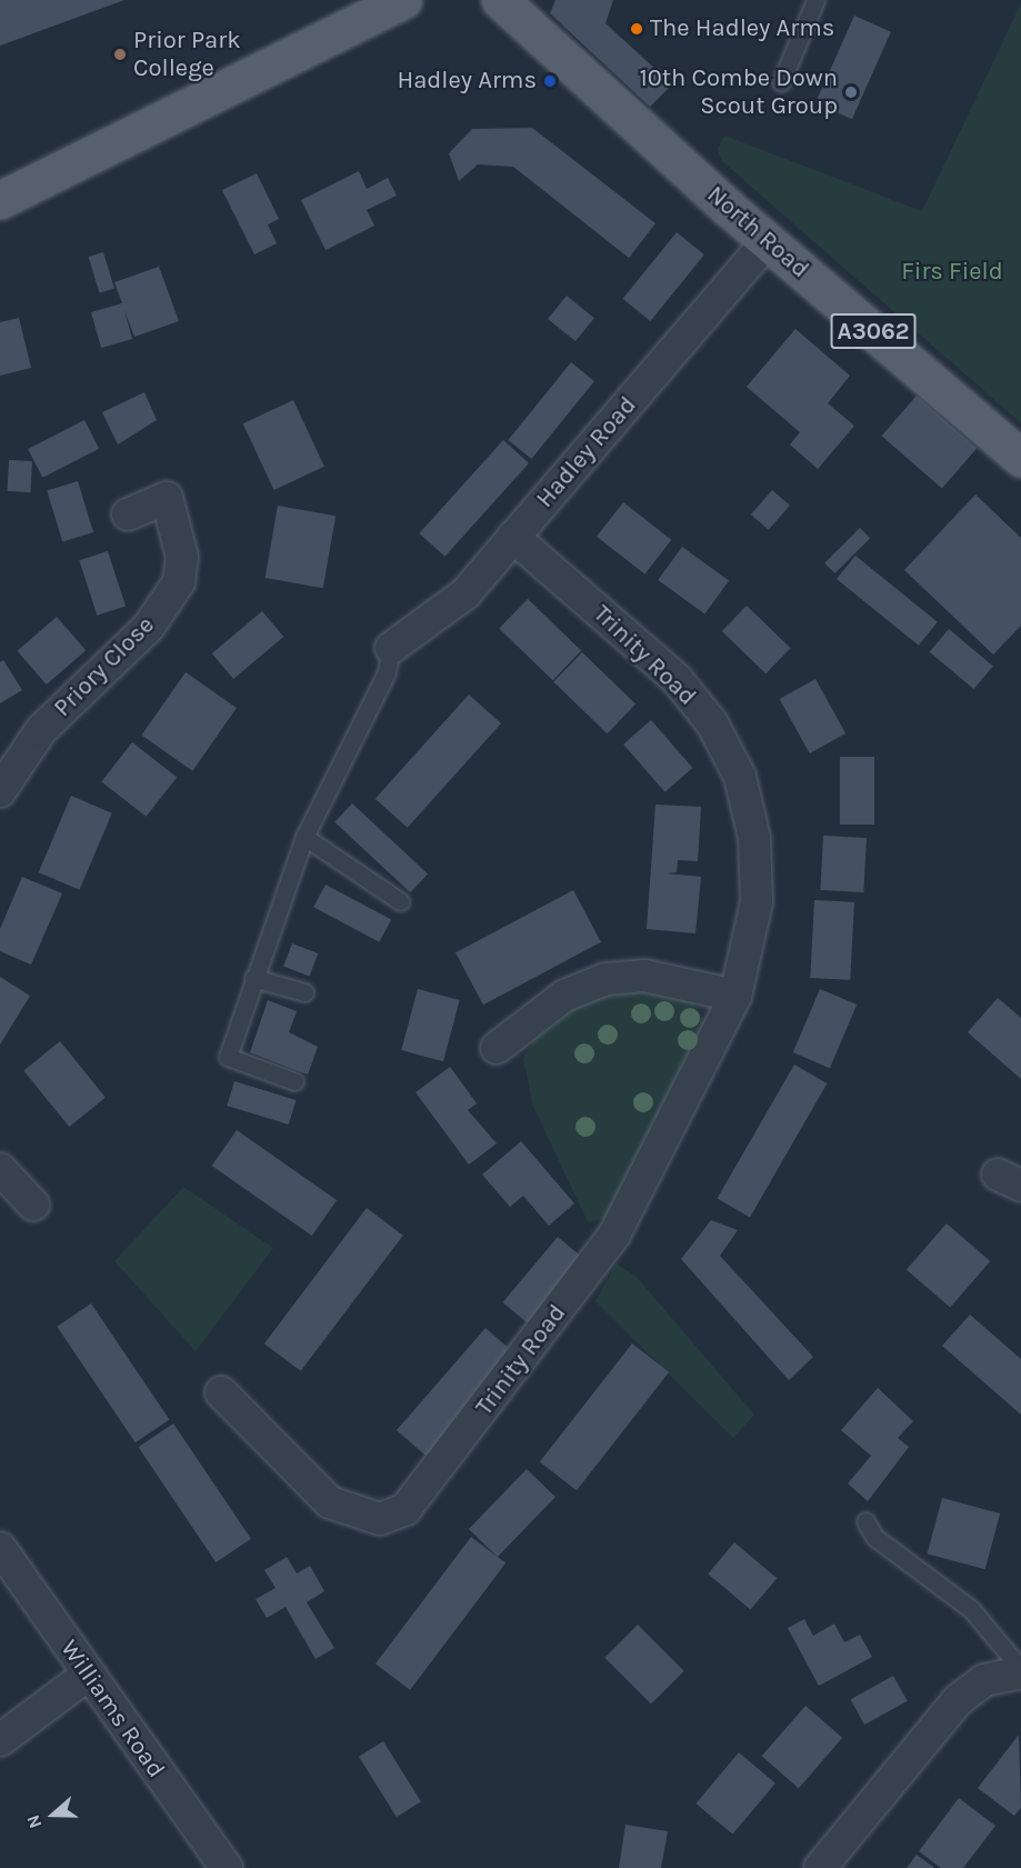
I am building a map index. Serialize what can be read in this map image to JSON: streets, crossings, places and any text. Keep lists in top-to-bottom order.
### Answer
{
  "streets": {
    "main road": ["North Road", "A3062"],
    "street": [
      "Hadley Road",
      "Trinity Road",
      "Priory Close",
      "Williams Road"
    ]
  },
  "crossings": [
    ["North Road", "Hadley Road"],
    ["Hadley Road", "Trinity Road"]
  ],
  "parks": ["Firs Field"],
  "places": [
    "The Hadley Arms",
    "Prior Park College",
    "Hadley Arms",
    "10th Combe Down Scout Group"
  ],
  "north": "left"
}
